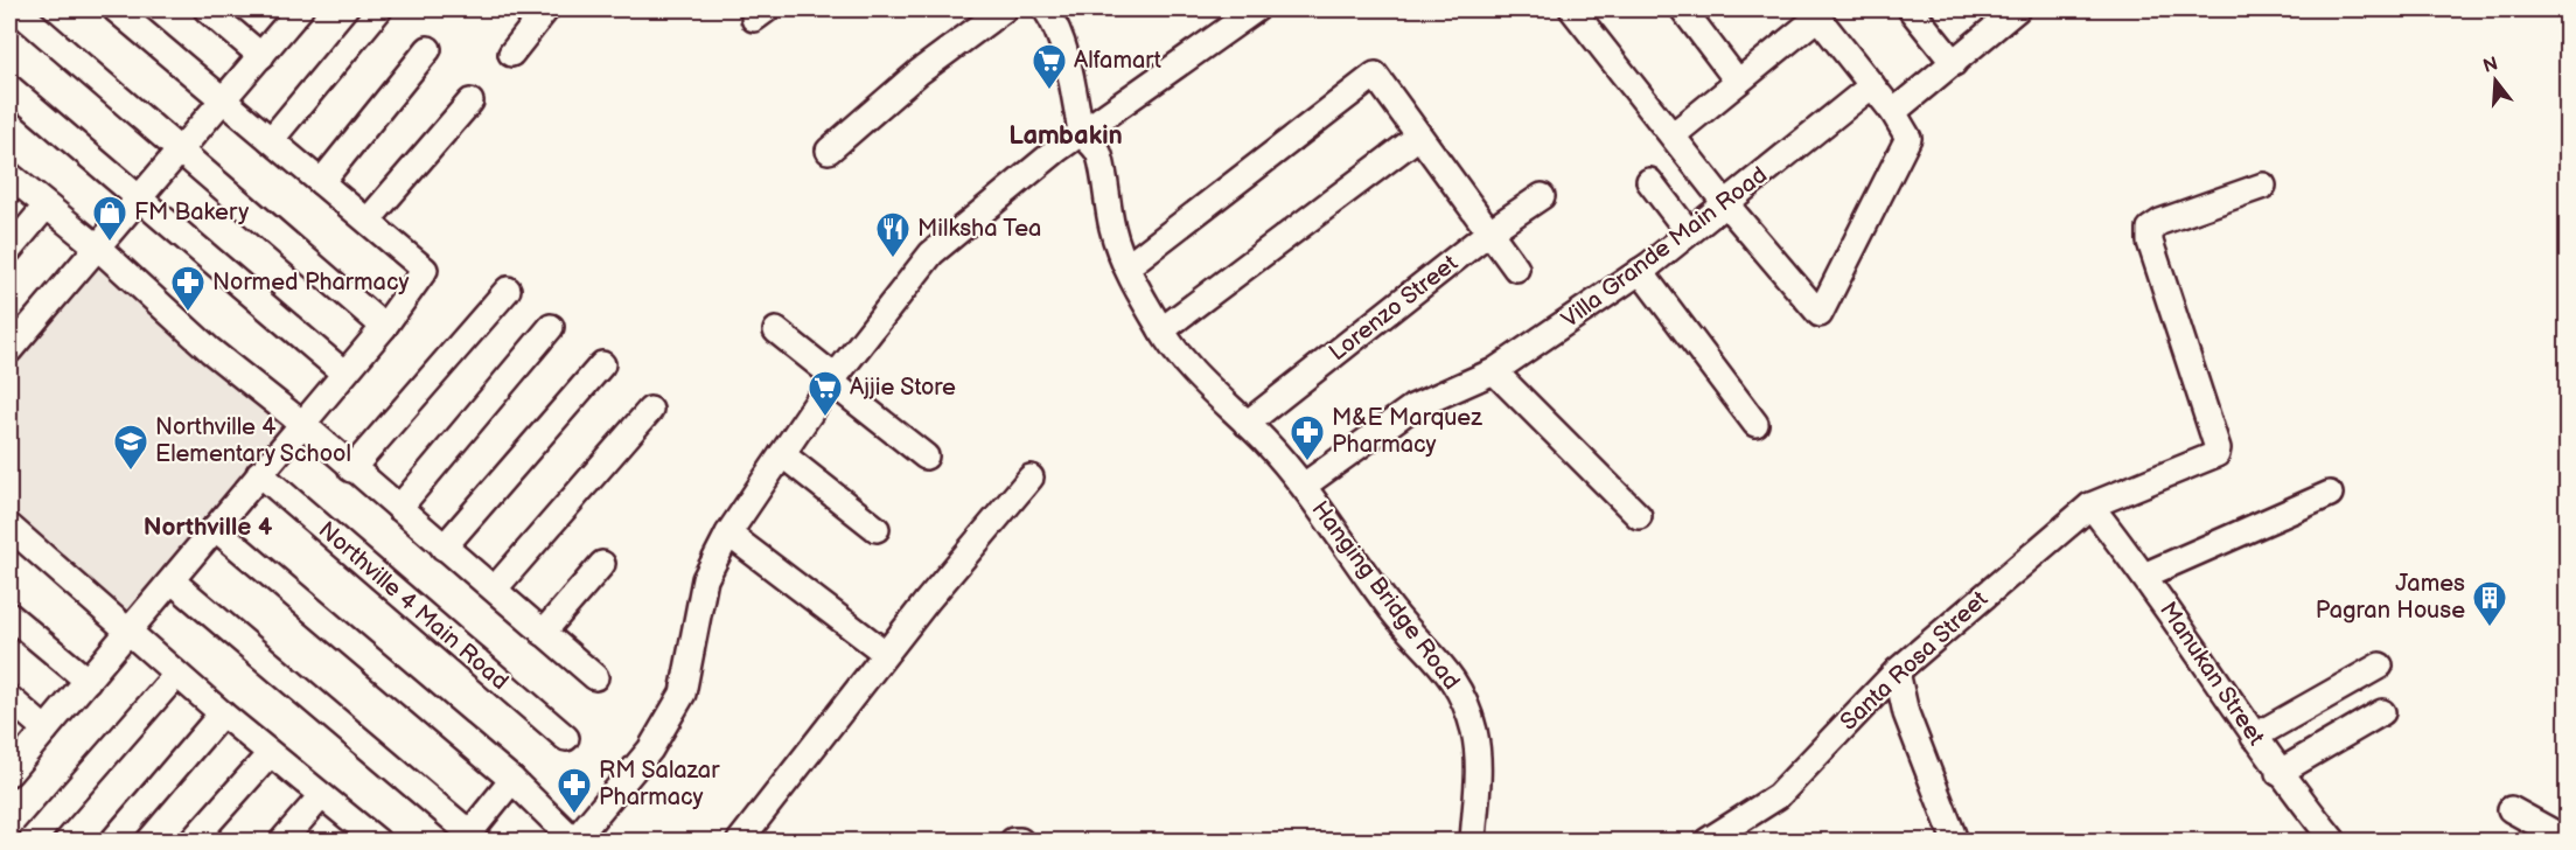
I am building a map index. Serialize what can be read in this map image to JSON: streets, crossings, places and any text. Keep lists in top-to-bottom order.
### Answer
{
  "streets": {
    "street": [
      "Villa Grande Main Road",
      "Lorenzo Street",
      "Hanging Bridge Road",
      "Northville 4 Main Road",
      "Santa Rosa Street",
      "Manukan Street"
    ]
  },
  "crossings": [
    ["Villa Grande Main Road", "Hanging Bridge Road"],
    ["Lorenzo Street", "Hanging Bridge Road"],
    ["Santa Rosa Street", "Manukan Street"]
  ],
  "districts": ["Lambakin", "Northville 4"],
  "places": {
    "supermarket": ["Alfamart", "Ajjie Store"],
    "shop": ["FM Bakery"],
    "restaurant": ["Milksha Tea"],
    "pharmacy": ["Normed Pharmacy", "M&E Marquez Pharmacy", "RM Salazar Pharmacy"],
    "school or university": ["Northville 4 Elementary School"],
    "building": ["James Pagran House"]
  },
  "north": "top"
}
